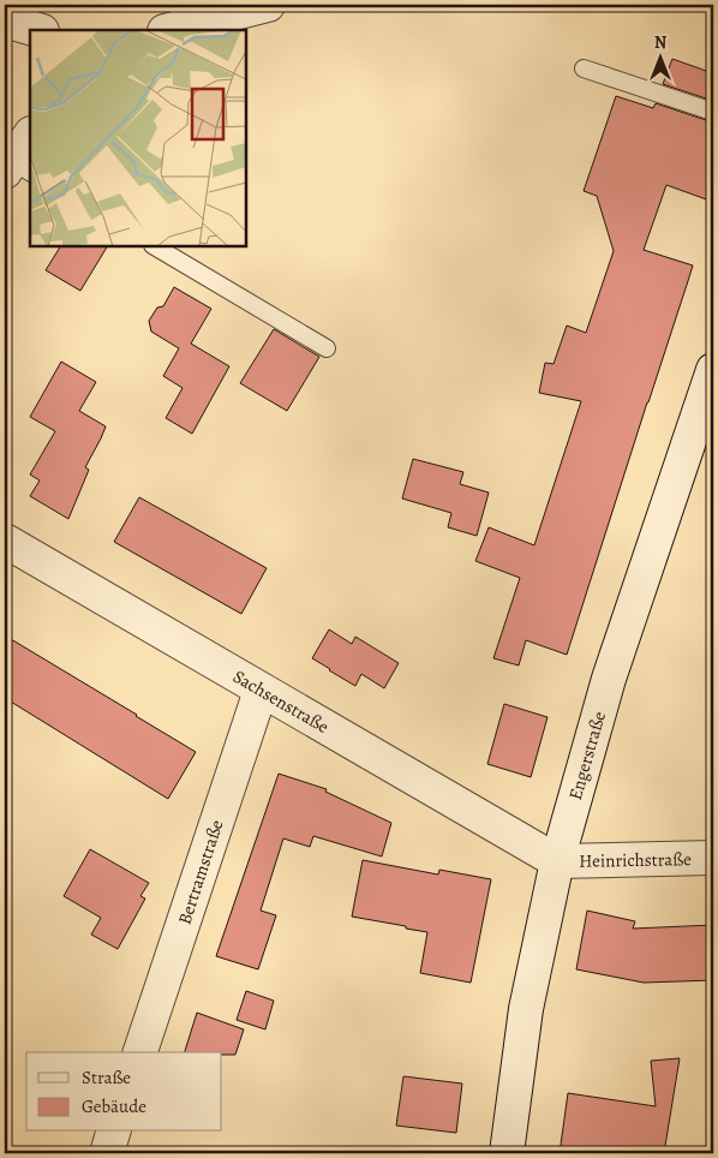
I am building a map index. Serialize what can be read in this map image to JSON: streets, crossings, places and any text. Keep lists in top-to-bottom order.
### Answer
{
  "streets": {
    "street": [
      "Sachsenstraße",
      "Engerstraße",
      "Heinrichstraße",
      "Bertramstraße"
    ]
  },
  "crossings": [
    ["Sachsenstraße", "Engerstraße"],
    ["Sachsenstraße", "Heinrichstraße"],
    ["Sachsenstraße", "Bertramstraße"],
    ["Engerstraße", "Heinrichstraße"]
  ],
  "legend": ["Straße", "Gebäude"],
  "north": "top"
}
